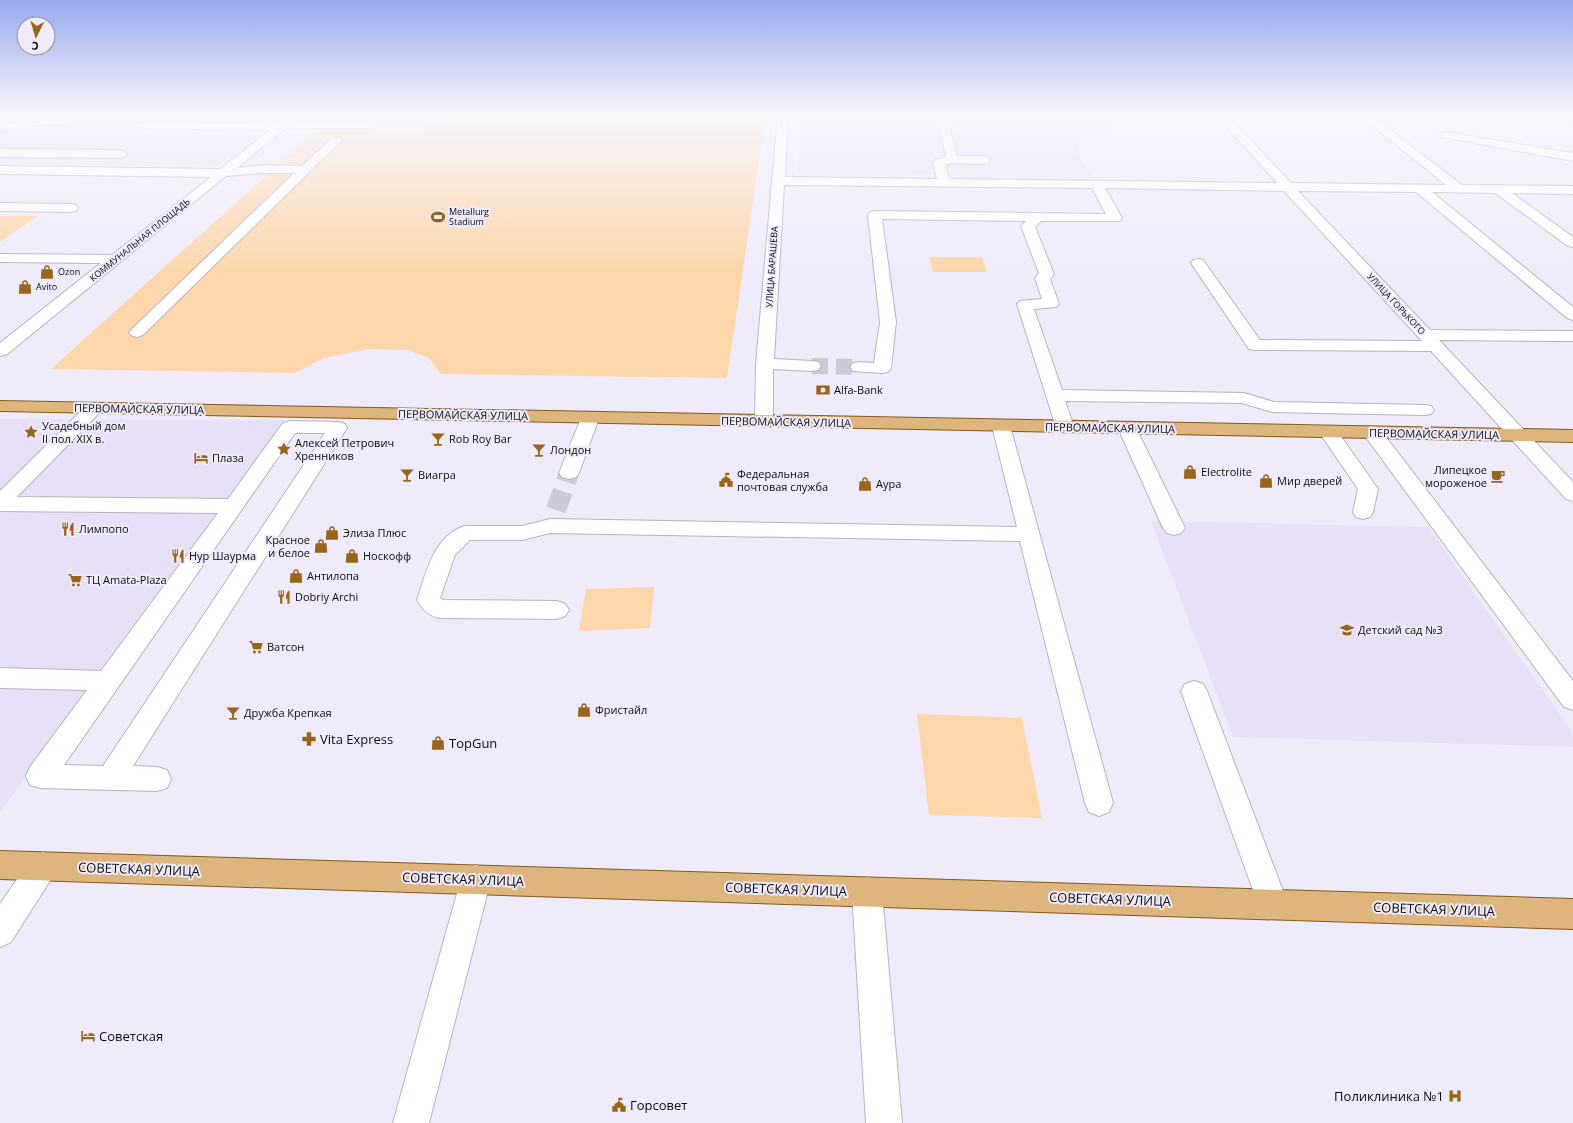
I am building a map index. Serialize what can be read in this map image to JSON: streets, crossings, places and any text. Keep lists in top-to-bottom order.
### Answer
{
  "streets": {
    "main road": ["ПЕРВОМАЙСКАЯ УЛИЦА", "СОВЕТСКАЯ УЛИЦА"],
    "street": ["КОММУНАЛЬНАЯ ПЛОЩАДЬ", "УЛИЦА БАРАШЕВА", "УЛИЦА ГОРЬКОГО"]
  },
  "crossings": [
    ["УЛИЦА БАРАШЕВА", "ПЕРВОМАЙСКАЯ УЛИЦА"],
    ["УЛИЦА ГОРЬКОГО", "ПЕРВОМАЙСКАЯ УЛИЦА"]
  ],
  "places": {
    "sports": ["Metallurg Stadium"],
    "shop": [
      "Ozon",
      "Avito",
      "Electrolite",
      "Мир дверей",
      "Аура",
      "Элиза Плюс",
      "Красное и белое",
      "Носкофф",
      "Антилопа",
      "Фристайл",
      "TopGun"
    ],
    "bank": ["Alfa-Bank"],
    "place": ["Усадебный дом II пол. XIX в.", "Алексей Петрович Хренников"],
    "bar": [
      "Rob Roy Bar",
      "Лондон",
      "Виагра",
      "Дружба Крепкая"
    ],
    "hotel": ["Плаза", "Советская"],
    "cafe": ["Липецкое мороженое"],
    "public building": ["Федеральная почтовая служба", "Горсовет"],
    "restaurant": ["Лимпопо", "Нур Шаурма", "Dobriy Archi"],
    "supermarket": ["ТЦ Amata-Plaza", "Ватсон"],
    "school or university": ["Детский сад №3"],
    "pharmacy": ["Vita Express"],
    "hospital": ["Поликлиника №1"]
  },
  "north": "bottom"
}
